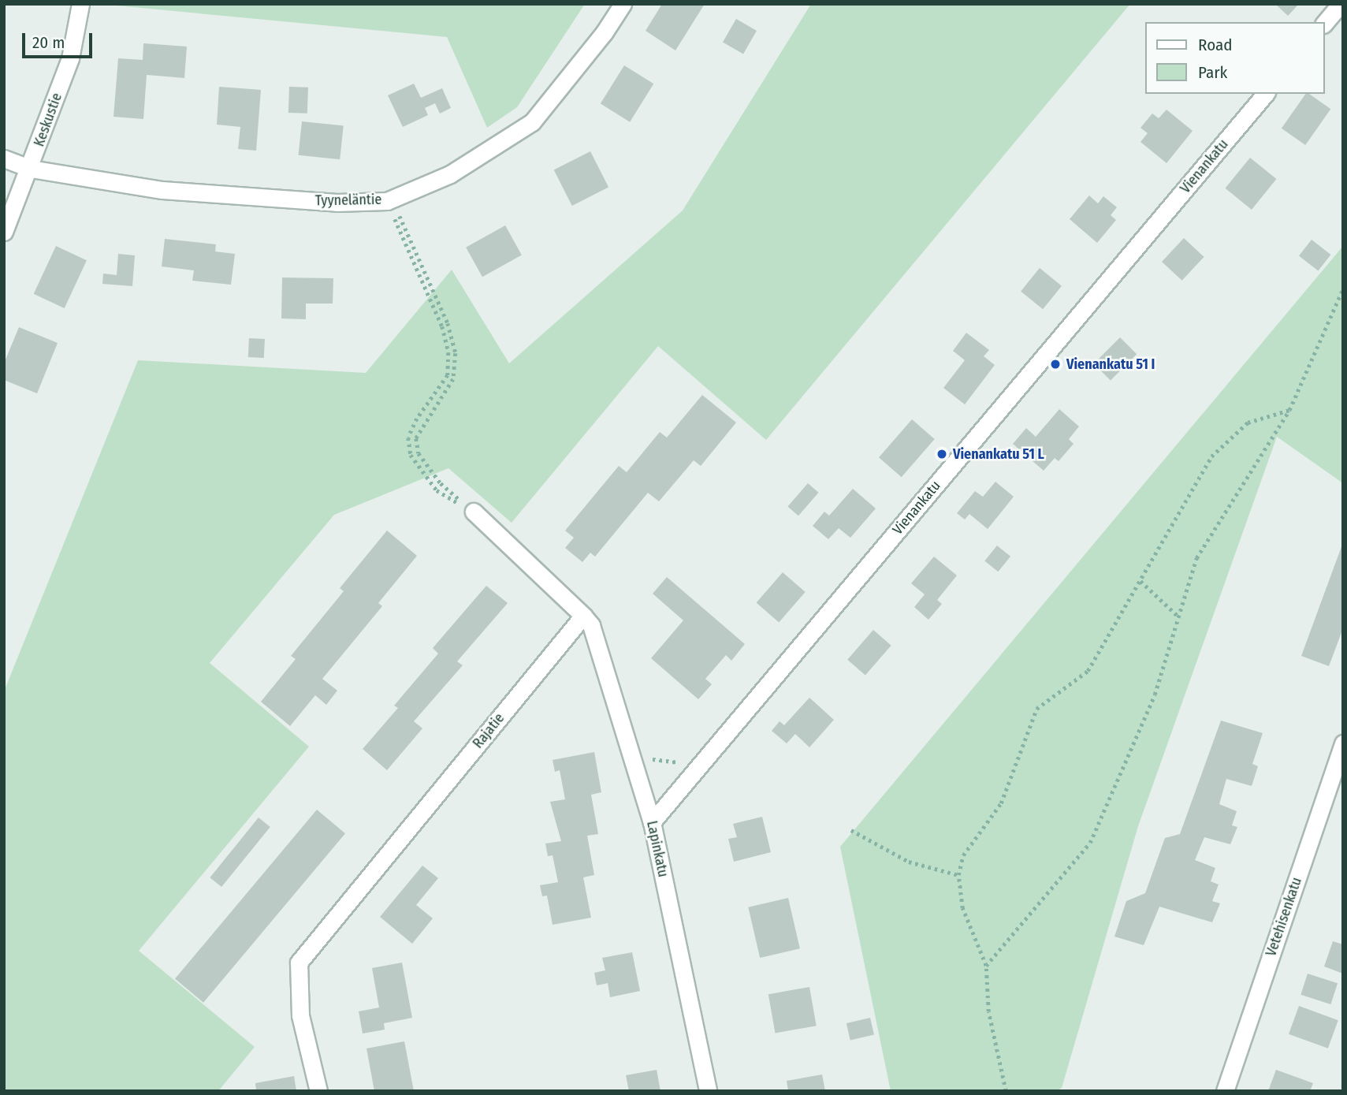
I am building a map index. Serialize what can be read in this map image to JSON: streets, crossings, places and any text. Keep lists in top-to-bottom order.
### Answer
{
  "streets": {
    "street": [
      "Keskustie",
      "Vienankatu",
      "Tyyneläntie",
      "Rajatie",
      "Lapinkatu",
      "Vetehisenkatu"
    ]
  },
  "crossings": [
    ["Keskustie", "Tyyneläntie"],
    ["Vienankatu", "Lapinkatu"],
    ["Rajatie", "Lapinkatu"]
  ],
  "places": ["Vienankatu 51 I", "Vienankatu 51 L"],
  "legend": ["Road", "Park"],
  "scale_bar": "20 m"
}
